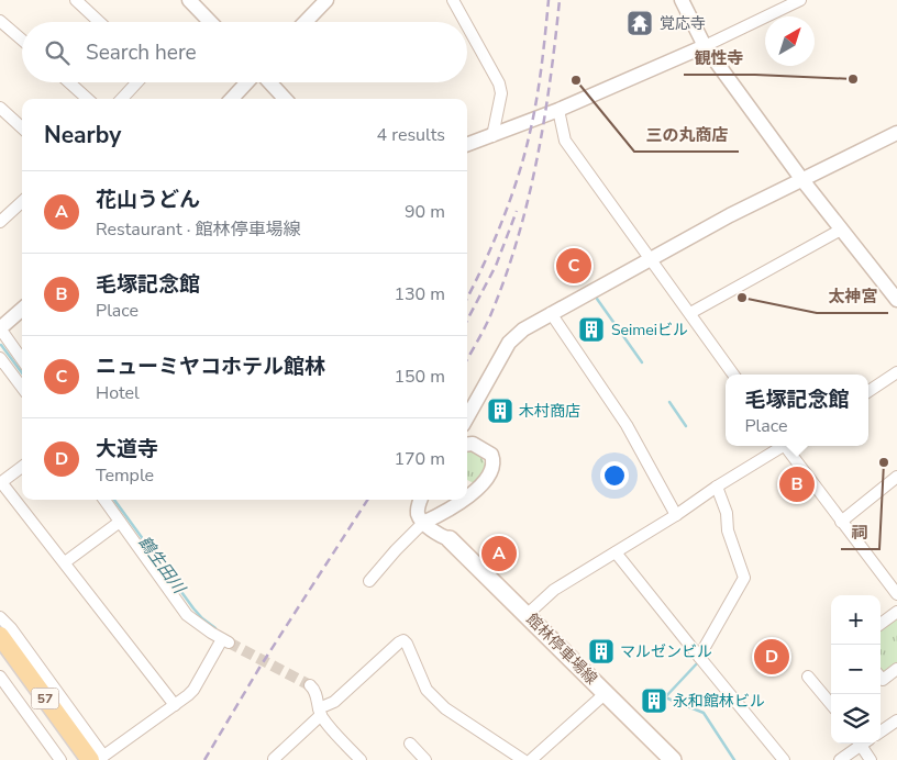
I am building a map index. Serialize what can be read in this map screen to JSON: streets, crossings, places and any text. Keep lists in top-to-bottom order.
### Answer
{
  "streets": {
    "main road": ["館林停車場線", "57"]
  },
  "water": ["鶴生田川"],
  "places": {
    "temple": ["覚応寺"],
    "other": [
      "観性寺",
      "三の丸商店",
      "太神宮",
      "祠"
    ],
    "building": [
      "Seimeiビル",
      "木村商店",
      "マルゼンビル",
      "永和館林ビル"
    ]
  },
  "north": "top right",
  "page": {
    "search": "Search here",
    "heading": ["Nearby", "4 results"],
    "list": [
      {
        "mark": "A",
        "name": "花山うどん",
        "note": "Restaurant · 館林停車場線",
        "value": "90 m"
      },
      {
        "mark": "B",
        "name": "毛塚記念館",
        "note": "Place",
        "value": "130 m"
      },
      {
        "mark": "C",
        "name": "ニューミヤコホテル館林",
        "note": "Hotel",
        "value": "150 m"
      },
      {
        "mark": "D",
        "name": "大道寺",
        "note": "Temple",
        "value": "170 m"
      }
    ],
    "pins": [
      "C",
      "B",
      "A",
      "D"
    ],
    "popup": ["毛塚記念館", "Place"],
    "map_buttons": ["+", "−"]
  }
}
